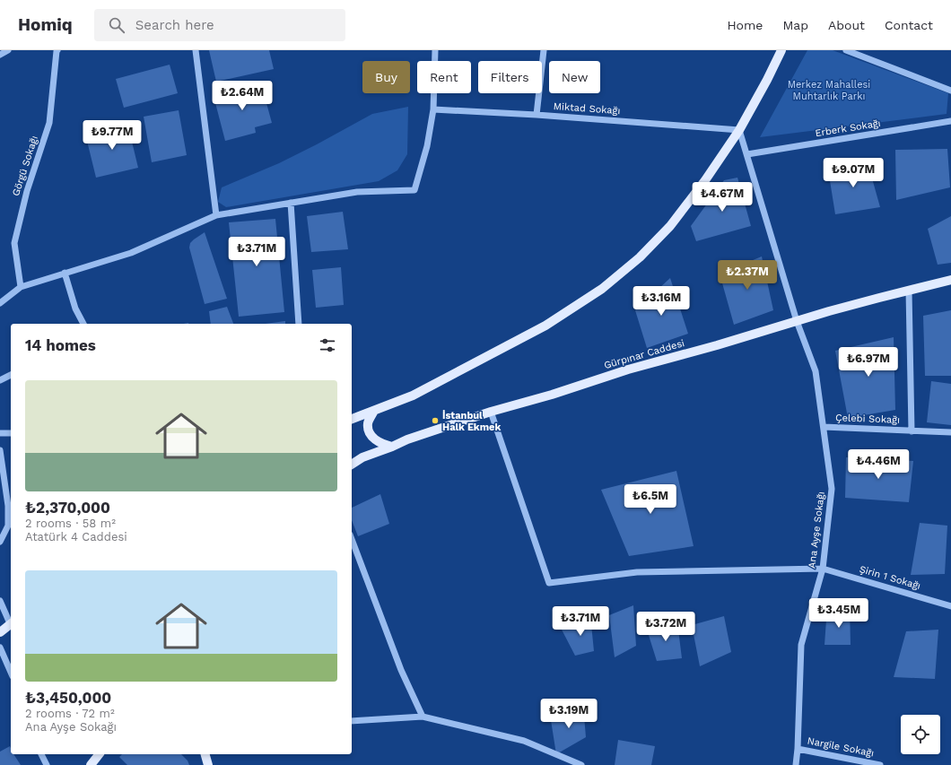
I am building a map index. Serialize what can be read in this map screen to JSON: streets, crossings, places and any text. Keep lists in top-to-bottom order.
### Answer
{
  "streets": {
    "main road": ["Gürpınar Caddesi"],
    "street": [
      "Miktad Sokağı",
      "Erberk Sokağı",
      "Görgü Sokağı",
      "Çelebi Sokağı",
      "Ana Ayşe Sokağı",
      "Şirin 1 Sokağı",
      "Nargile Sokağı"
    ]
  },
  "crossings": [
    ["Miktad Sokağı", "Ana Ayşe Sokağı"],
    ["Erberk Sokağı", "Ana Ayşe Sokağı"],
    ["Gürpınar Caddesi", "Çelebi Sokağı"],
    ["Gürpınar Caddesi", "Ana Ayşe Sokağı"],
    ["Gürpınar Caddesi", "Şirin 1 Sokağı"],
    ["Çelebi Sokağı", "Ana Ayşe Sokağı"],
    ["Ana Ayşe Sokağı", "Şirin 1 Sokağı"],
    ["Ana Ayşe Sokağı", "Nargile Sokağı"]
  ],
  "parks": ["Merkez Mahallesi Muhtarlık Parkı"],
  "places": ["İstanbul Halk Ekmek"],
  "page": {
    "header": "Homiq",
    "search": "Search here",
    "nav": [
      "Home",
      "Map",
      "About",
      "Contact"
    ],
    "chip": [
      "Buy",
      "Rent",
      "Filters",
      "New"
    ],
    "price": [
      "₺2.64M",
      "₺9.77M",
      "₺9.07M",
      "₺4.67M",
      "₺3.71M",
      "₺2.37M",
      "₺3.16M",
      "₺6.97M",
      "₺4.46M",
      "₺6.5M",
      "₺3.45M",
      "₺3.71M",
      "₺3.72M",
      "₺3.19M"
    ],
    "heading": "14 homes",
    "list": [
      {
        "name": "₺2,370,000",
        "note": "2 rooms · 58 m² · Atatürk 4 Caddesi"
      },
      {
        "name": "₺3,450,000",
        "note": "2 rooms · 72 m² · Ana Ayşe Sokağı"
      }
    ]
  }
}
